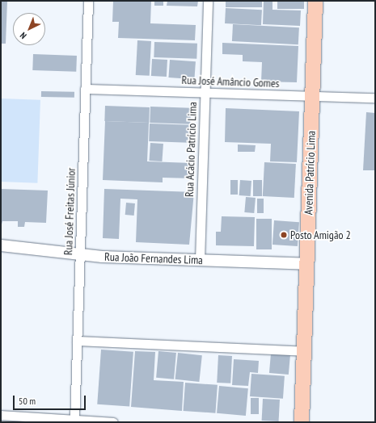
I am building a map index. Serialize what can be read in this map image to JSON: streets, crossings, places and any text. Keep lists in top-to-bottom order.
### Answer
{
  "streets": {
    "main road": ["Avenida Patrício Lima"],
    "street": [
      "Rua José Amâncio Gomes",
      "Rua Acácio Patrício Lima",
      "Rua José Freitas Júnior",
      "Rua João Fernandes Lima"
    ]
  },
  "crossings": [
    ["Rua José Amâncio Gomes", "Rua Acácio Patrício Lima"],
    ["Rua José Amâncio Gomes", "Avenida Patrício Lima"],
    ["Rua José Amâncio Gomes", "Rua José Freitas Júnior"],
    ["Rua Acácio Patrício Lima", "Rua João Fernandes Lima"],
    ["Avenida Patrício Lima", "Rua João Fernandes Lima"],
    ["Rua José Freitas Júnior", "Rua João Fernandes Lima"]
  ],
  "places": ["Posto Amigão 2"],
  "scale_bar": "50 m",
  "north": "bottom left"
}
